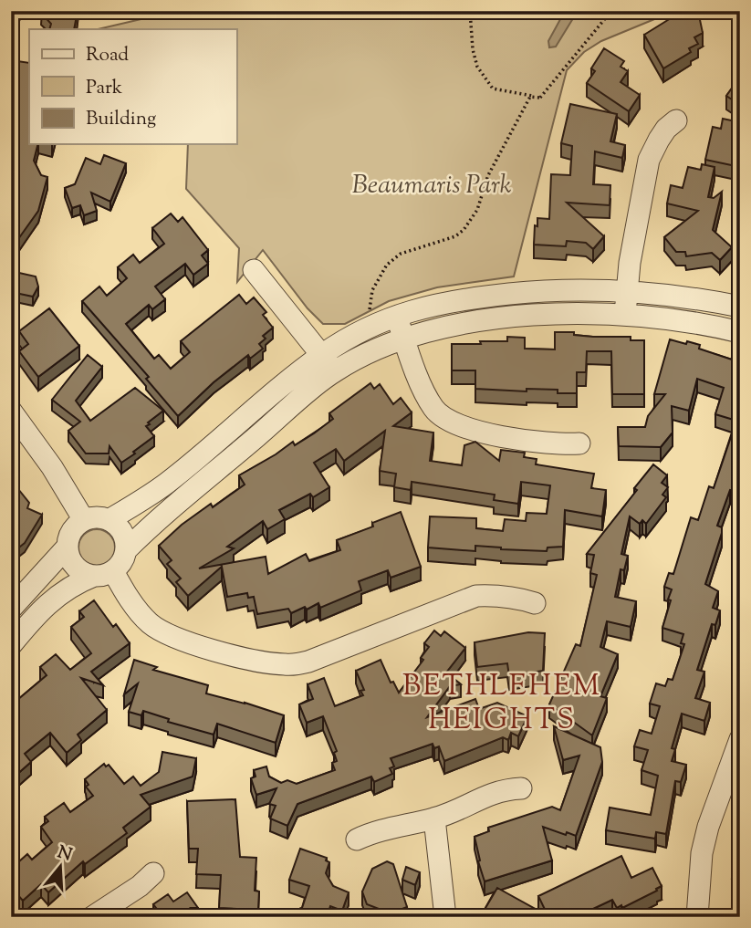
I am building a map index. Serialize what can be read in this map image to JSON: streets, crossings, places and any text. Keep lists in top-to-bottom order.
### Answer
{
  "districts": ["BETHLEHEM HEIGHTS"],
  "parks": ["Beaumaris Park"],
  "legend": ["Road", "Park", "Building"],
  "north": "top"
}
